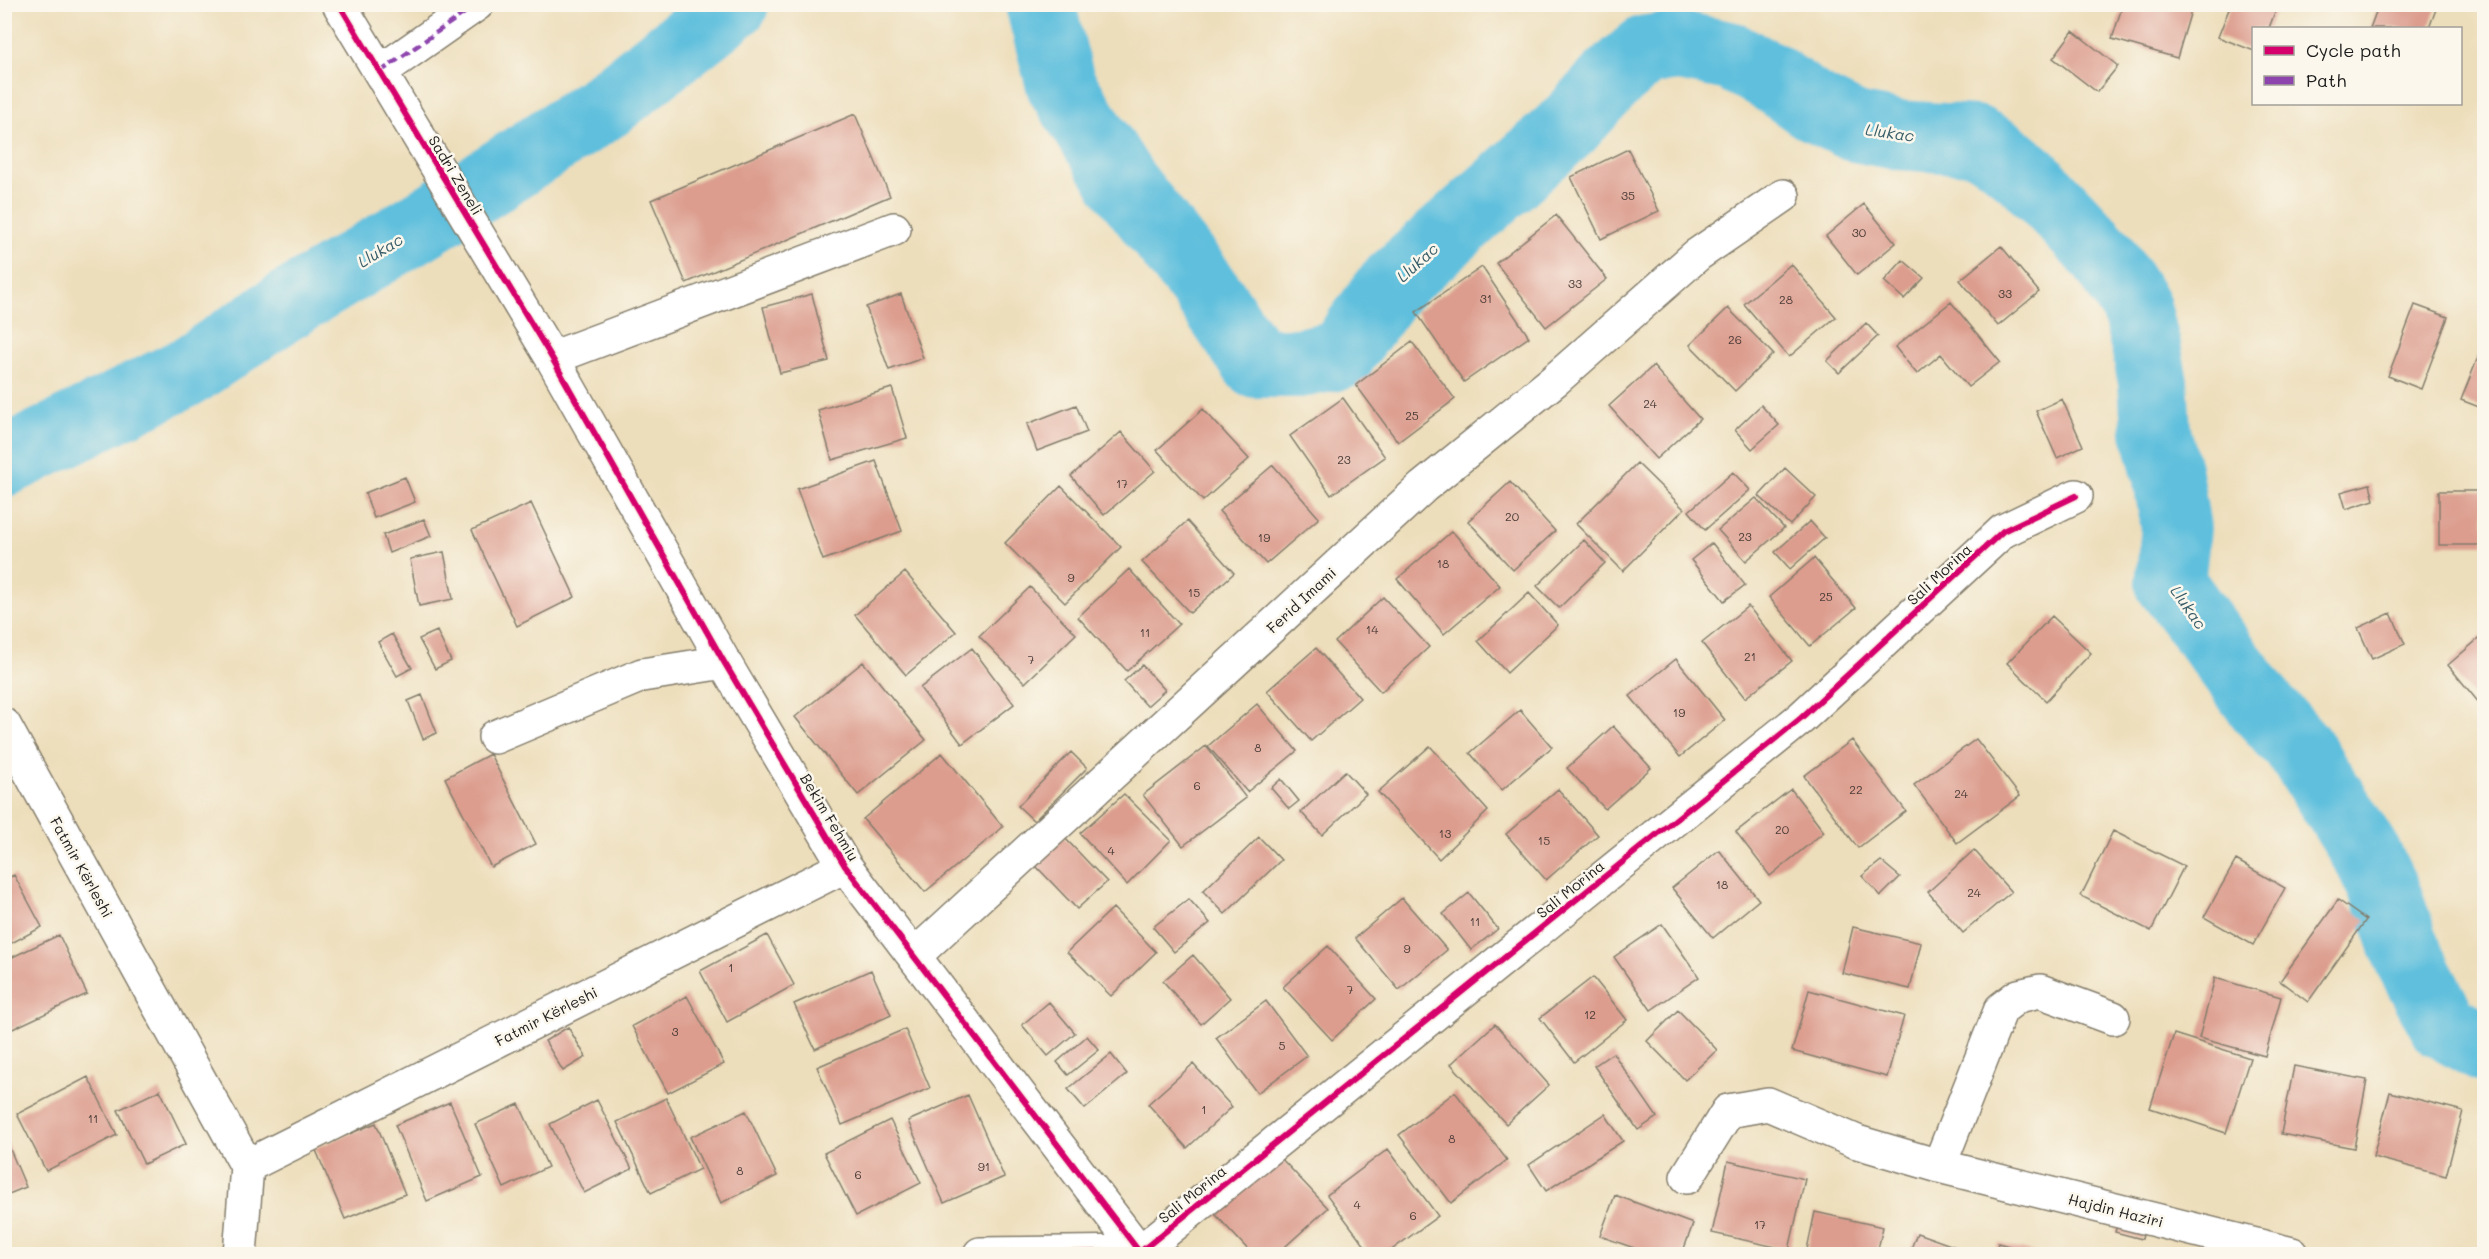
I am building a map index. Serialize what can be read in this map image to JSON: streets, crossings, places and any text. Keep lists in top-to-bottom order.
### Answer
{
  "streets": {
    "street": [
      "Sadri Zeneli",
      "Sali Morina",
      "Ferid Imami",
      "Bekim Fehmiu",
      "Fatmir Kërleshi",
      "Hajdin Haziri"
    ]
  },
  "crossings": [
    ["Sadri Zeneli", "Bekim Fehmiu"],
    ["Sali Morina", "Bekim Fehmiu"],
    ["Ferid Imami", "Bekim Fehmiu"],
    ["Bekim Fehmiu", "Fatmir Kërleshi"]
  ],
  "water": ["Llukac"],
  "house_numbers": [
    "35",
    "30",
    "33",
    "33",
    "31",
    "28",
    "26",
    "24",
    "25",
    "23",
    "17",
    "20",
    "23",
    "19",
    "18",
    "9",
    "15",
    "25",
    "14",
    "11",
    "21",
    "7",
    "19",
    "8",
    "6",
    "22",
    "24",
    "20",
    "13",
    "15",
    "4",
    "18",
    "24",
    "11",
    "9",
    "1",
    "7",
    "12",
    "3",
    "5",
    "1",
    "11",
    "8",
    "91",
    "8",
    "6",
    "4",
    "6",
    "17"
  ],
  "legend": ["Cycle path", "Path"]
}
